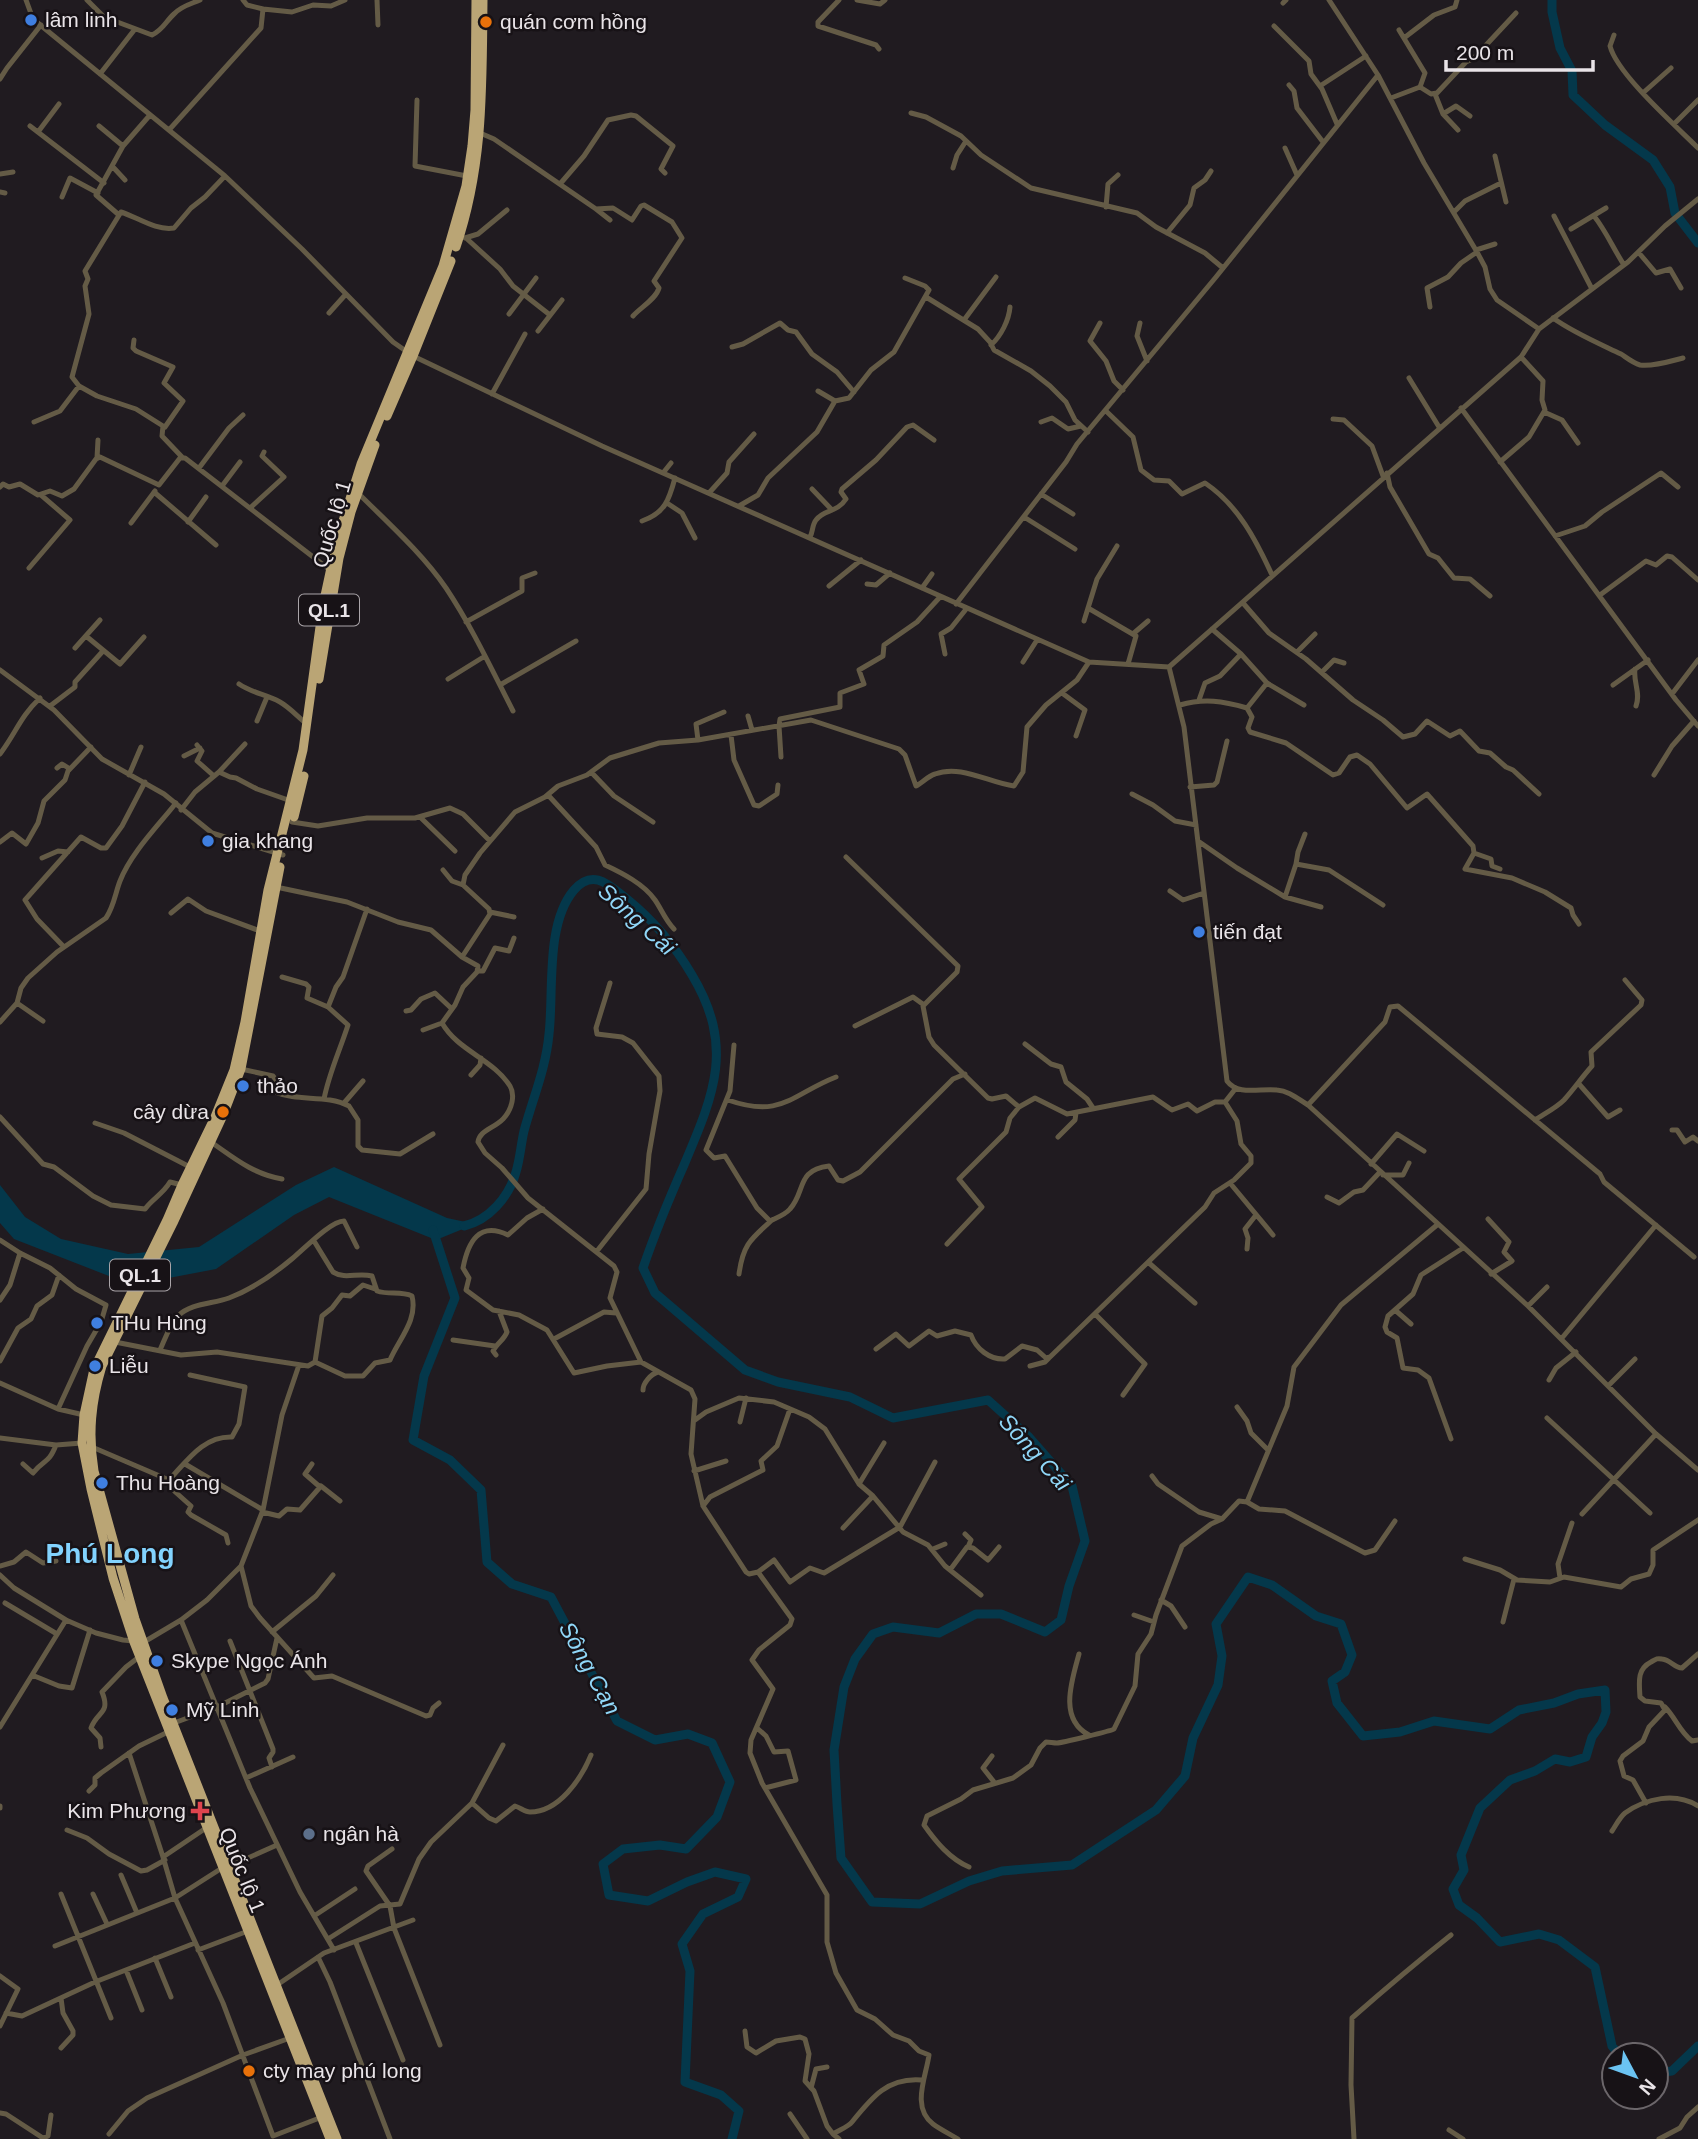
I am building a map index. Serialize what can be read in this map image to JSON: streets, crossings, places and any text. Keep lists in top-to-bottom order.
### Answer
{
  "streets": {
    "highway": ["Quốc lộ 1", "QL.1"]
  },
  "crossings": [
    ["Quốc lộ 1", "QL.1"]
  ],
  "districts": ["Phú Long"],
  "water": ["Sông Cái", "Sông Cạn"],
  "places": {
    "other": [
      "lâm linh",
      "quán cơm hồng",
      "gia khang",
      "tiến đạt",
      "thảo",
      "cây dừa",
      "THu Hùng",
      "Liễu",
      "Thu Hoàng",
      "Skype Ngọc Ánh",
      "Mỹ Linh",
      "ngân hà",
      "cty may phú long"
    ],
    "health": ["Kim Phương"]
  },
  "scale_bar": "200 m",
  "north": "bottom right"
}
